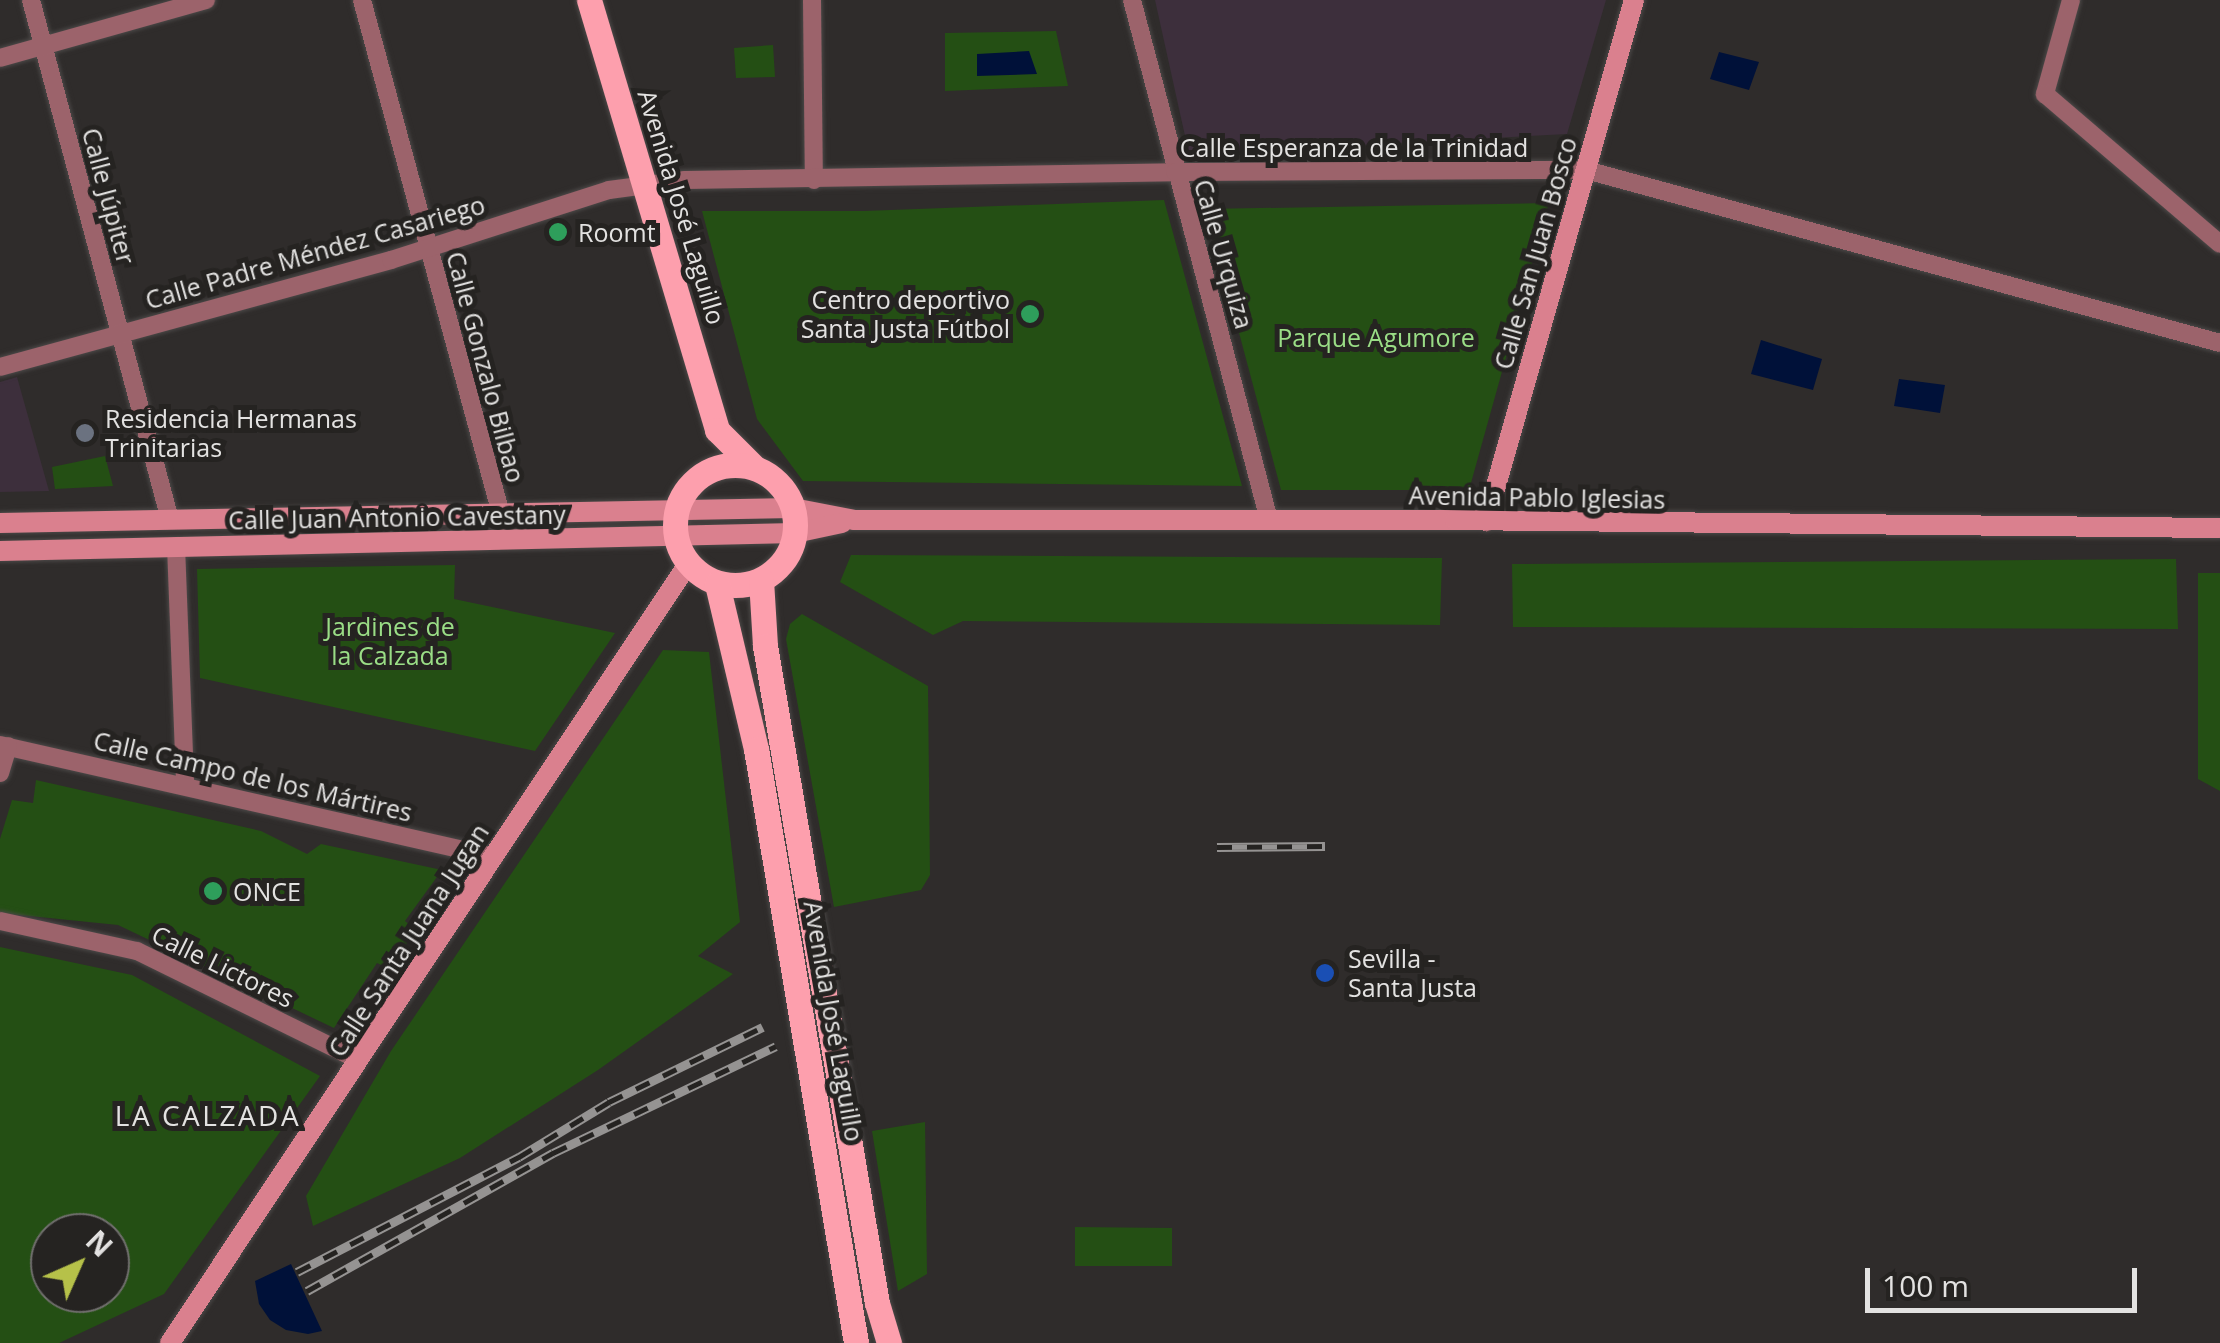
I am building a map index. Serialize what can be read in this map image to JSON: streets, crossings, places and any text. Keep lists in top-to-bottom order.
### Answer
{
  "streets": {
    "main road": [
      "Avenida José Laguillo",
      "Calle San Juan Bosco",
      "Avenida Pablo Iglesias",
      "Calle Juan Antonio Cavestany",
      "Calle Santa Juana Jugan"
    ],
    "street": [
      "Calle Esperanza de la Trinidad",
      "Calle Júpiter",
      "Calle Padre Méndez Casariego",
      "Calle Urquiza",
      "Calle Gonzalo Bilbao",
      "Calle Campo de los Mártires",
      "Calle Lictores"
    ]
  },
  "crossings": [
    ["Calle Esperanza de la Trinidad", "Avenida José Laguillo"],
    ["Calle Esperanza de la Trinidad", "Calle Padre Méndez Casariego"],
    ["Calle Esperanza de la Trinidad", "Calle San Juan Bosco"],
    ["Calle Esperanza de la Trinidad", "Calle Urquiza"],
    ["Calle Júpiter", "Calle Padre Méndez Casariego"],
    ["Calle Júpiter", "Calle Juan Antonio Cavestany"],
    ["Avenida José Laguillo", "Calle Padre Méndez Casariego"],
    ["Calle Padre Méndez Casariego", "Calle Gonzalo Bilbao"],
    ["Calle San Juan Bosco", "Avenida Pablo Iglesias"],
    ["Calle Urquiza", "Avenida Pablo Iglesias"],
    ["Calle Gonzalo Bilbao", "Calle Juan Antonio Cavestany"],
    ["Avenida Pablo Iglesias", "Calle Juan Antonio Cavestany"],
    ["Calle Campo de los Mártires", "Calle Santa Juana Jugan"],
    ["Calle Santa Juana Jugan", "Calle Lictores"]
  ],
  "districts": ["LA CALZADA"],
  "parks": ["Parque Agumore", "Jardines de la Calzada"],
  "places": [
    "Roomt",
    "Centro deportivo Santa Justa Fútbol",
    "Residencia Hermanas Trinitarias",
    "ONCE",
    "Sevilla - Santa Justa"
  ],
  "scale_bar": "100 m",
  "north": "top right"
}
